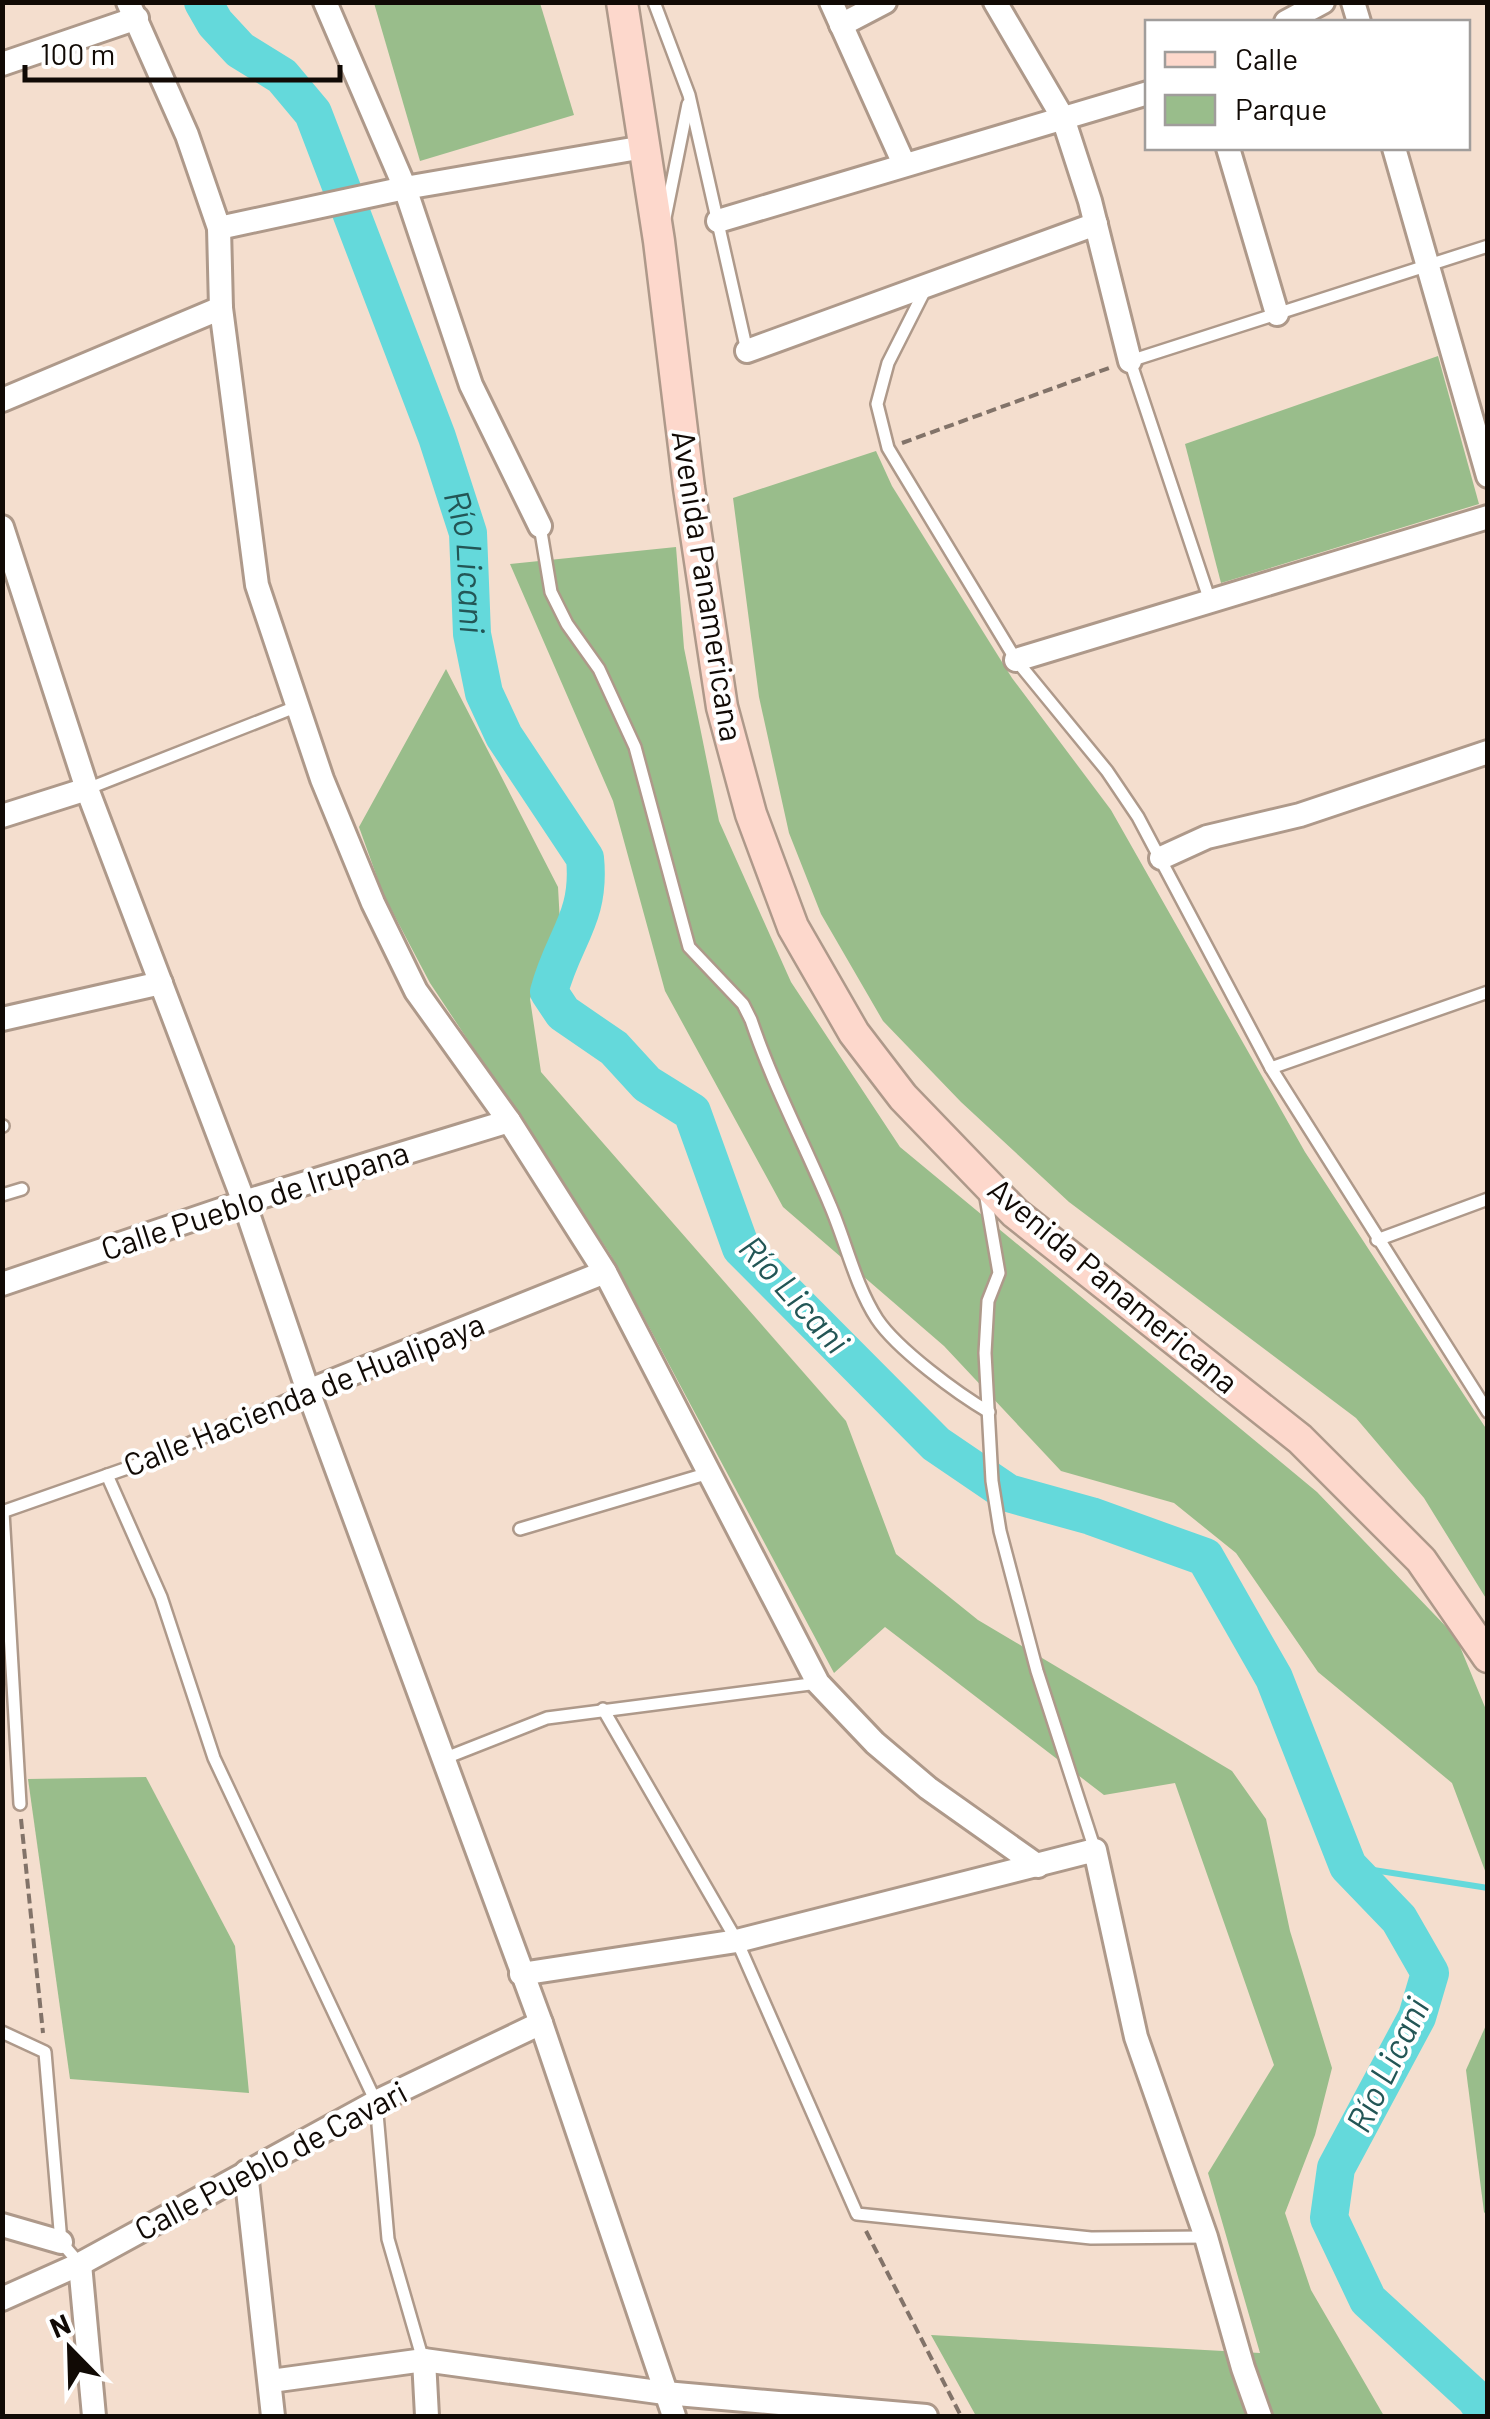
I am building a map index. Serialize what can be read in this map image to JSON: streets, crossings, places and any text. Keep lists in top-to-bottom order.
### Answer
{
  "streets": {
    "main road": ["Avenida Panamericana"],
    "street": ["Calle Pueblo de Irupana", "Calle Hacienda de Hualipaya", "Calle Pueblo de Cavari"]
  },
  "water": ["Río Licani"],
  "legend": ["Calle", "Parque"],
  "scale_bar": "100 m",
  "north": "top left"
}
